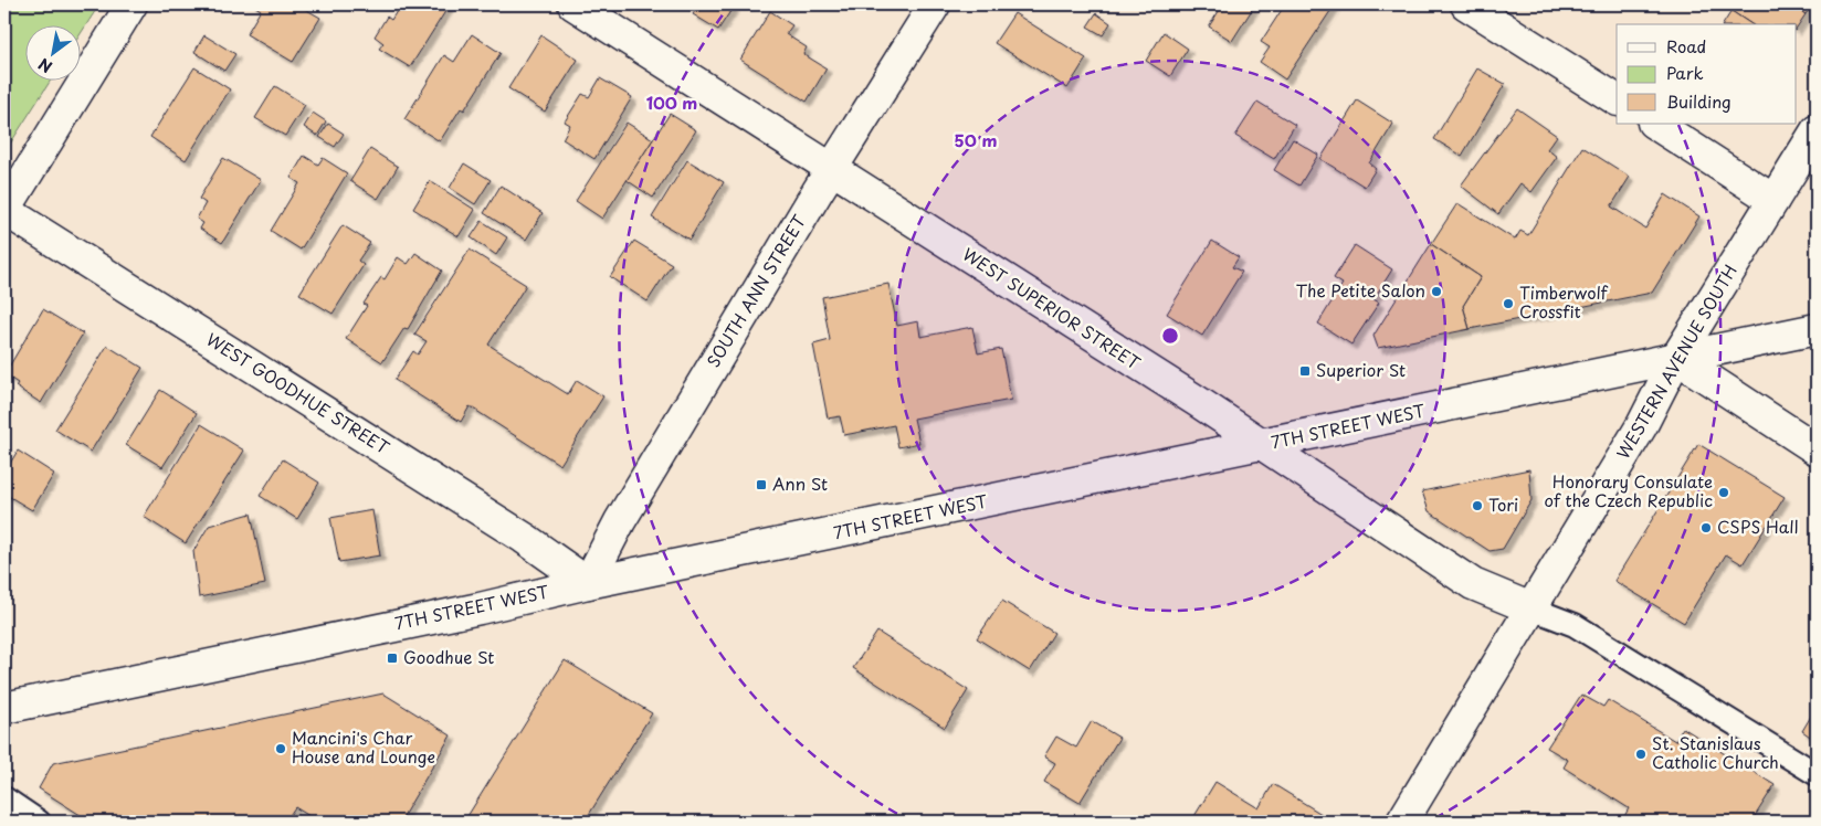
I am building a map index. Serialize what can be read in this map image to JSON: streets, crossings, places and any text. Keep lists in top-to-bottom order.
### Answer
{
  "streets": {
    "street": [
      "SOUTH ANN STREET",
      "WEST SUPERIOR STREET",
      "WESTERN AVENUE SOUTH",
      "WEST GOODHUE STREET",
      "7TH STREET WEST"
    ]
  },
  "crossings": [
    ["SOUTH ANN STREET", "WEST SUPERIOR STREET"],
    ["SOUTH ANN STREET", "WEST GOODHUE STREET"],
    ["SOUTH ANN STREET", "7TH STREET WEST"],
    ["WEST SUPERIOR STREET", "WESTERN AVENUE SOUTH"],
    ["WEST SUPERIOR STREET", "7TH STREET WEST"],
    ["WESTERN AVENUE SOUTH", "7TH STREET WEST"],
    ["WEST GOODHUE STREET", "7TH STREET WEST"]
  ],
  "places": {
    "other": [
      "The Petite Salon",
      "Timberwolf Crossfit",
      "Honorary Consulate of the Czech Republic",
      "Tori",
      "CSPS Hall",
      "Mancini's Char House and Lounge",
      "St. Stanislaus Catholic Church"
    ],
    "transit": ["Superior St", "Ann St", "Goodhue St"]
  },
  "legend": ["Road", "Park", "Building"],
  "north": "bottom left",
  "rings": ["100 m", "50 m"]
}
